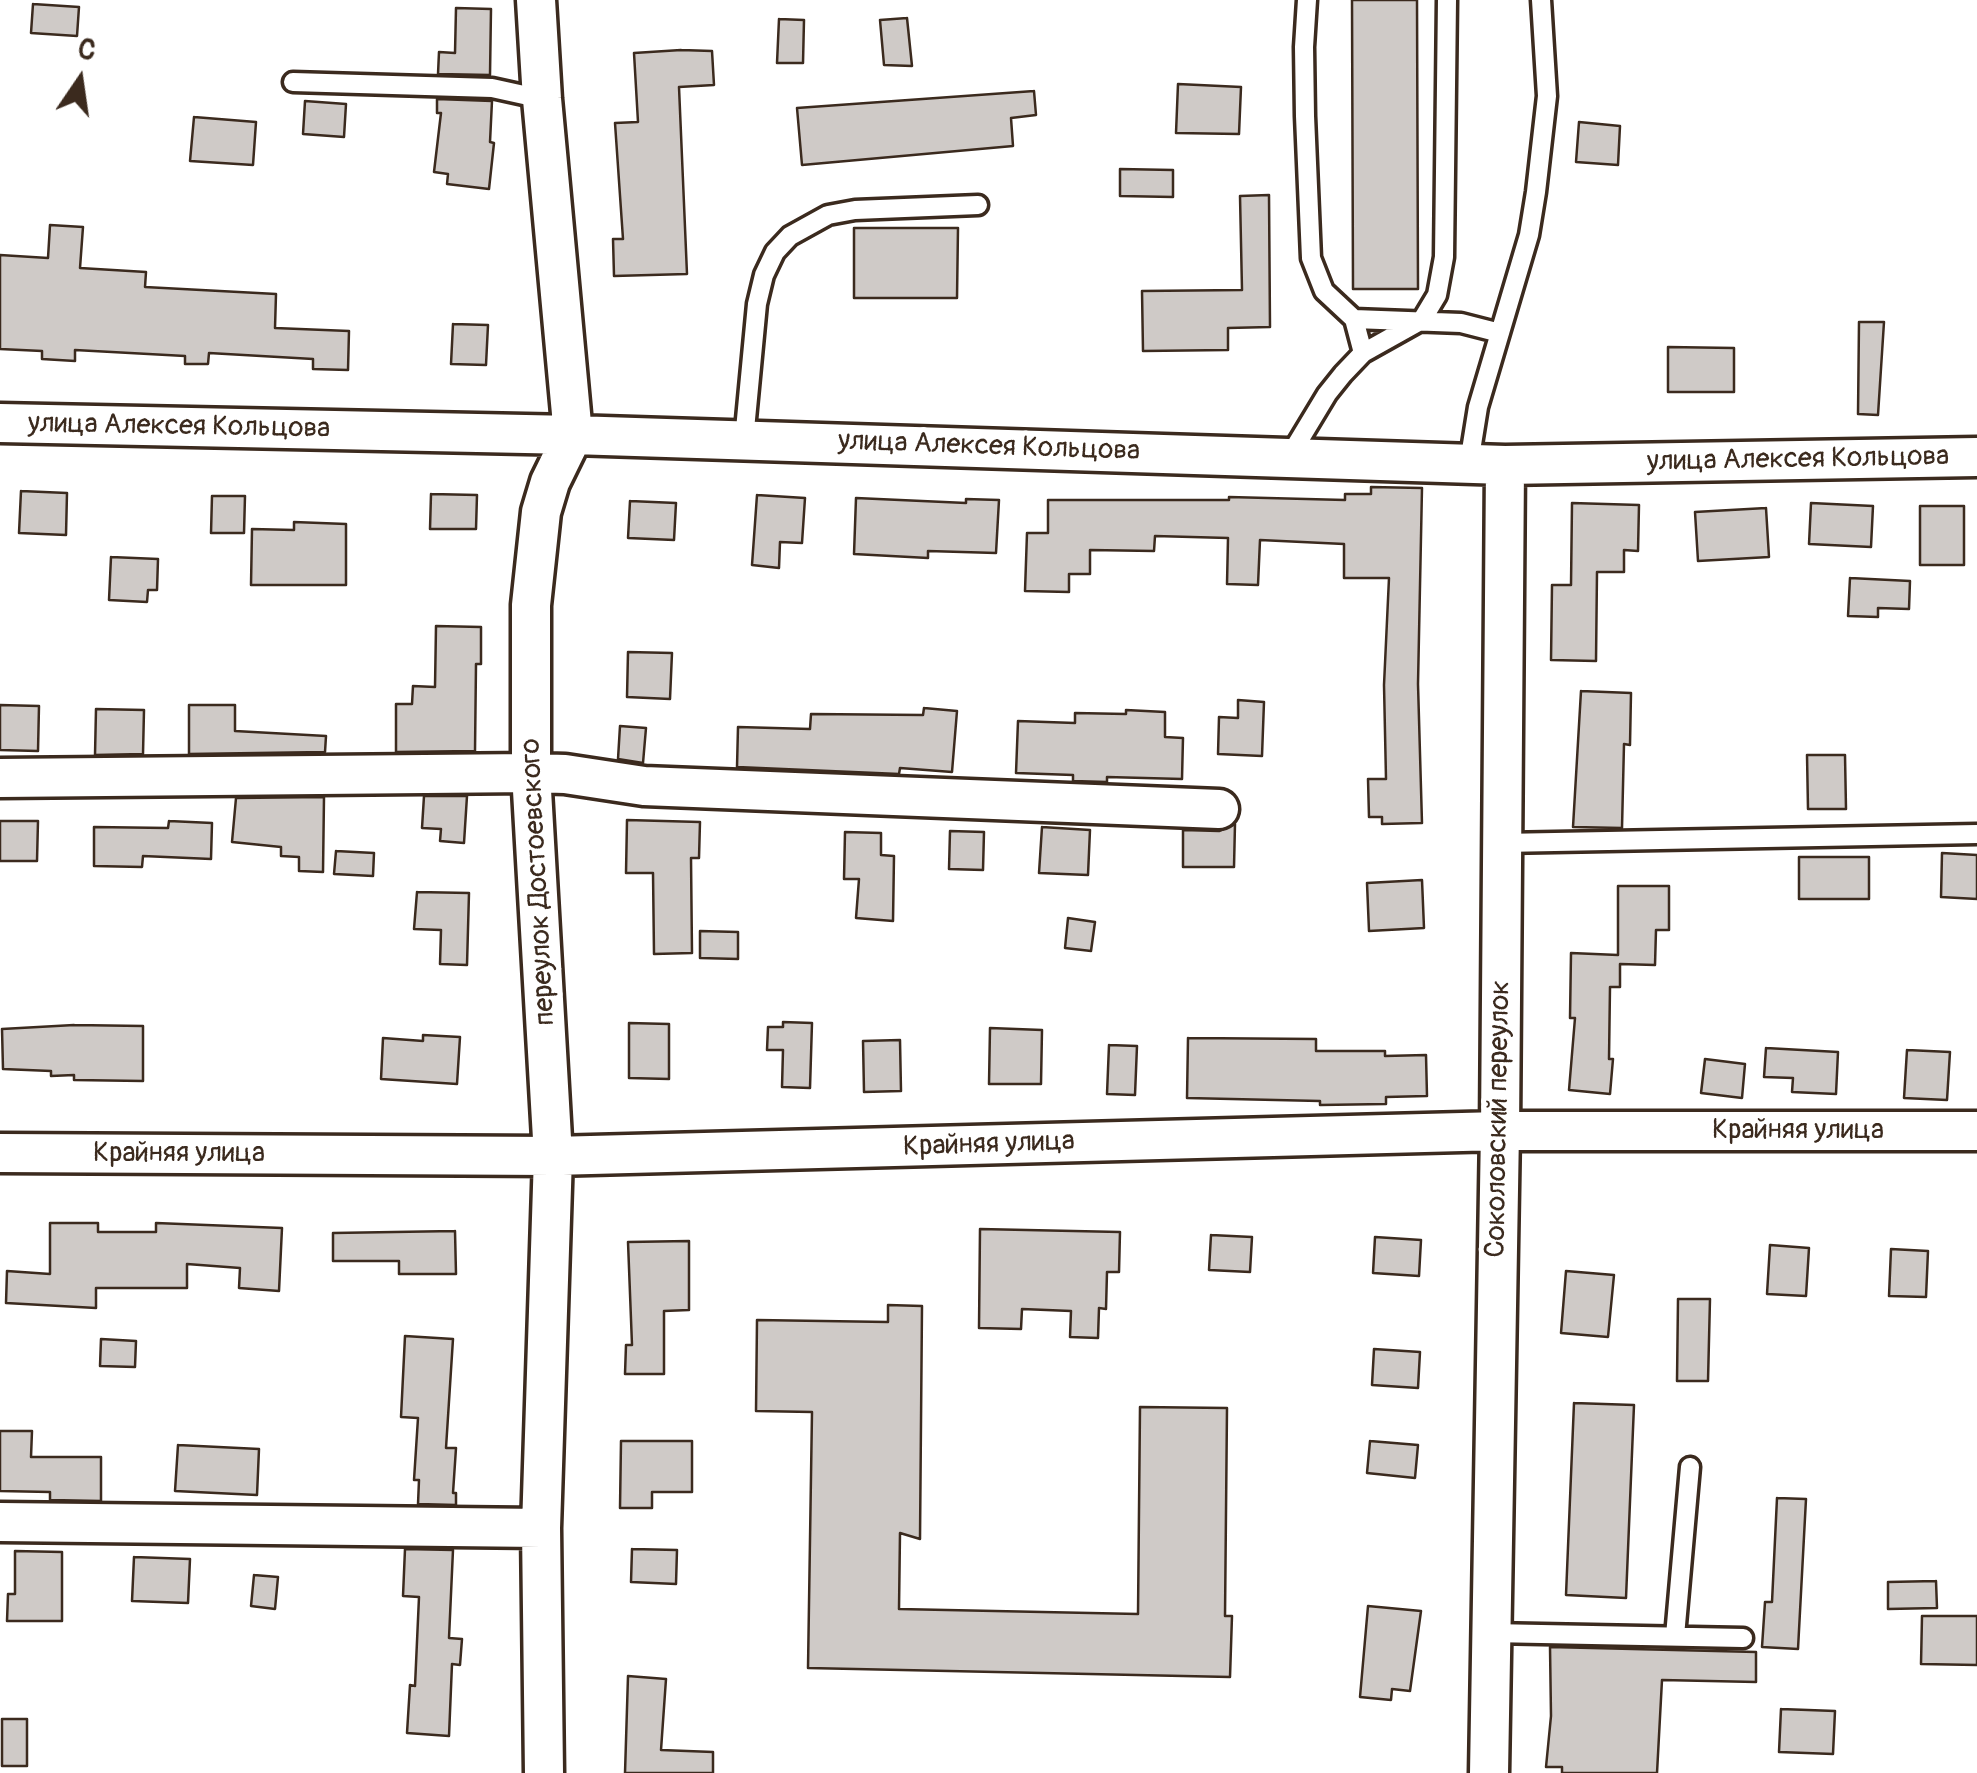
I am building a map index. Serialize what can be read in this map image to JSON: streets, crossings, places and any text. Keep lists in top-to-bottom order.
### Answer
{
  "streets": {
    "street": [
      "улица Алексея Кольцова",
      "переулок Достоевского",
      "Соколовский переулок",
      "Крайняя улица"
    ]
  },
  "crossings": [
    ["улица Алексея Кольцова", "переулок Достоевского"],
    ["улица Алексея Кольцова", "Соколовский переулок"],
    ["переулок Достоевского", "Крайняя улица"],
    ["Соколовский переулок", "Крайняя улица"]
  ],
  "north": "top"
}
